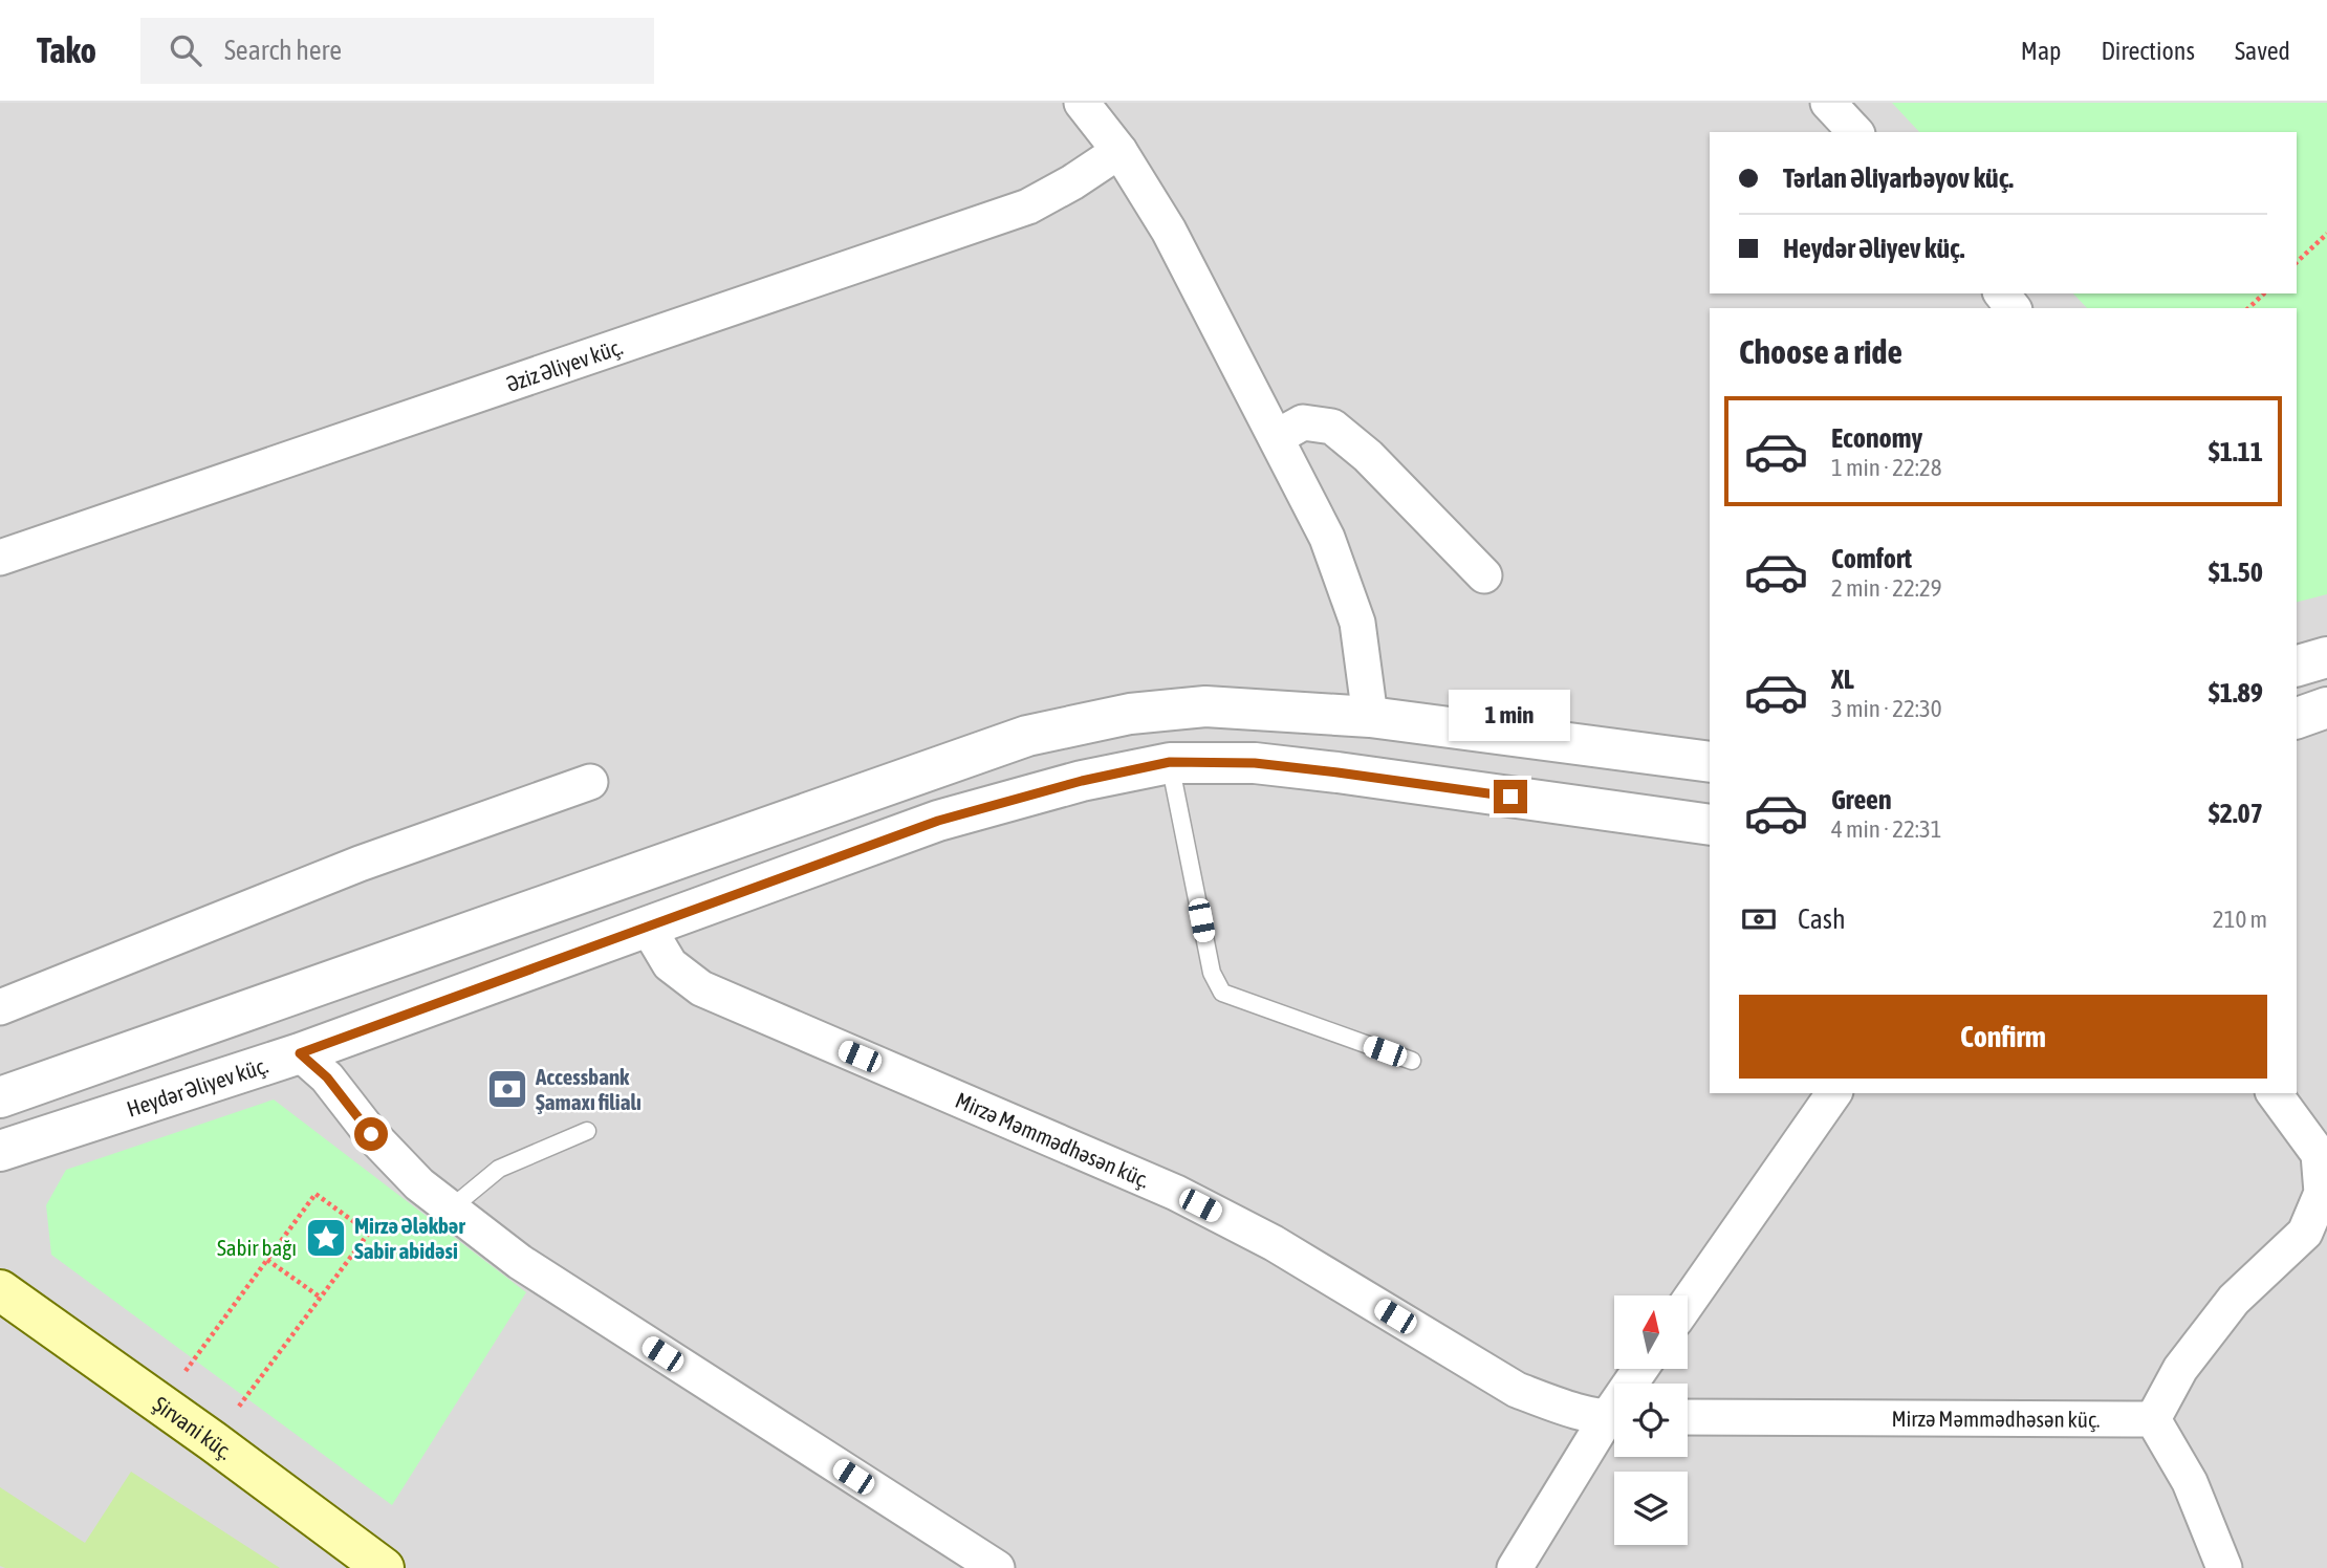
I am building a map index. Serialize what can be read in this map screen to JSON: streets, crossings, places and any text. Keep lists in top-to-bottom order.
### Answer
{
  "streets": {
    "main road": ["Şirvani küç."],
    "street": ["Əziz Əliyev küç.", "Heydər Əliyev küç.", "Mirzə Məmmədhəsən küç."]
  },
  "crossings": [
    ["Heydər Əliyev küç.", "Mirzə Məmmədhəsən küç."]
  ],
  "parks": ["Sabir bağı"],
  "places": {
    "bank": ["Accessbank Şamaxı filialı"],
    "place": ["Mirzə Ələkbər Sabir abidəsi"]
  },
  "north": "top",
  "page": {
    "header": "Tako",
    "search": "Search here",
    "nav": ["Map", "Directions", "Saved"],
    "banner": ["Tərlan Əliyarbəyov küç.", "Heydər Əliyev küç."],
    "heading": "Choose a ride",
    "list": [
      {
        "name": "Economy",
        "note": "1 min · 22:28",
        "value": "$1.11"
      },
      {
        "name": "Comfort",
        "note": "2 min · 22:29",
        "value": "$1.50"
      },
      {
        "name": "XL",
        "note": "3 min · 22:30",
        "value": "$1.89"
      },
      {
        "name": "Green",
        "note": "4 min · 22:31",
        "value": "$2.07"
      }
    ],
    "bubble": "1 min",
    "pay": ["Cash", "210 m"],
    "buttons": "Confirm"
  }
}
